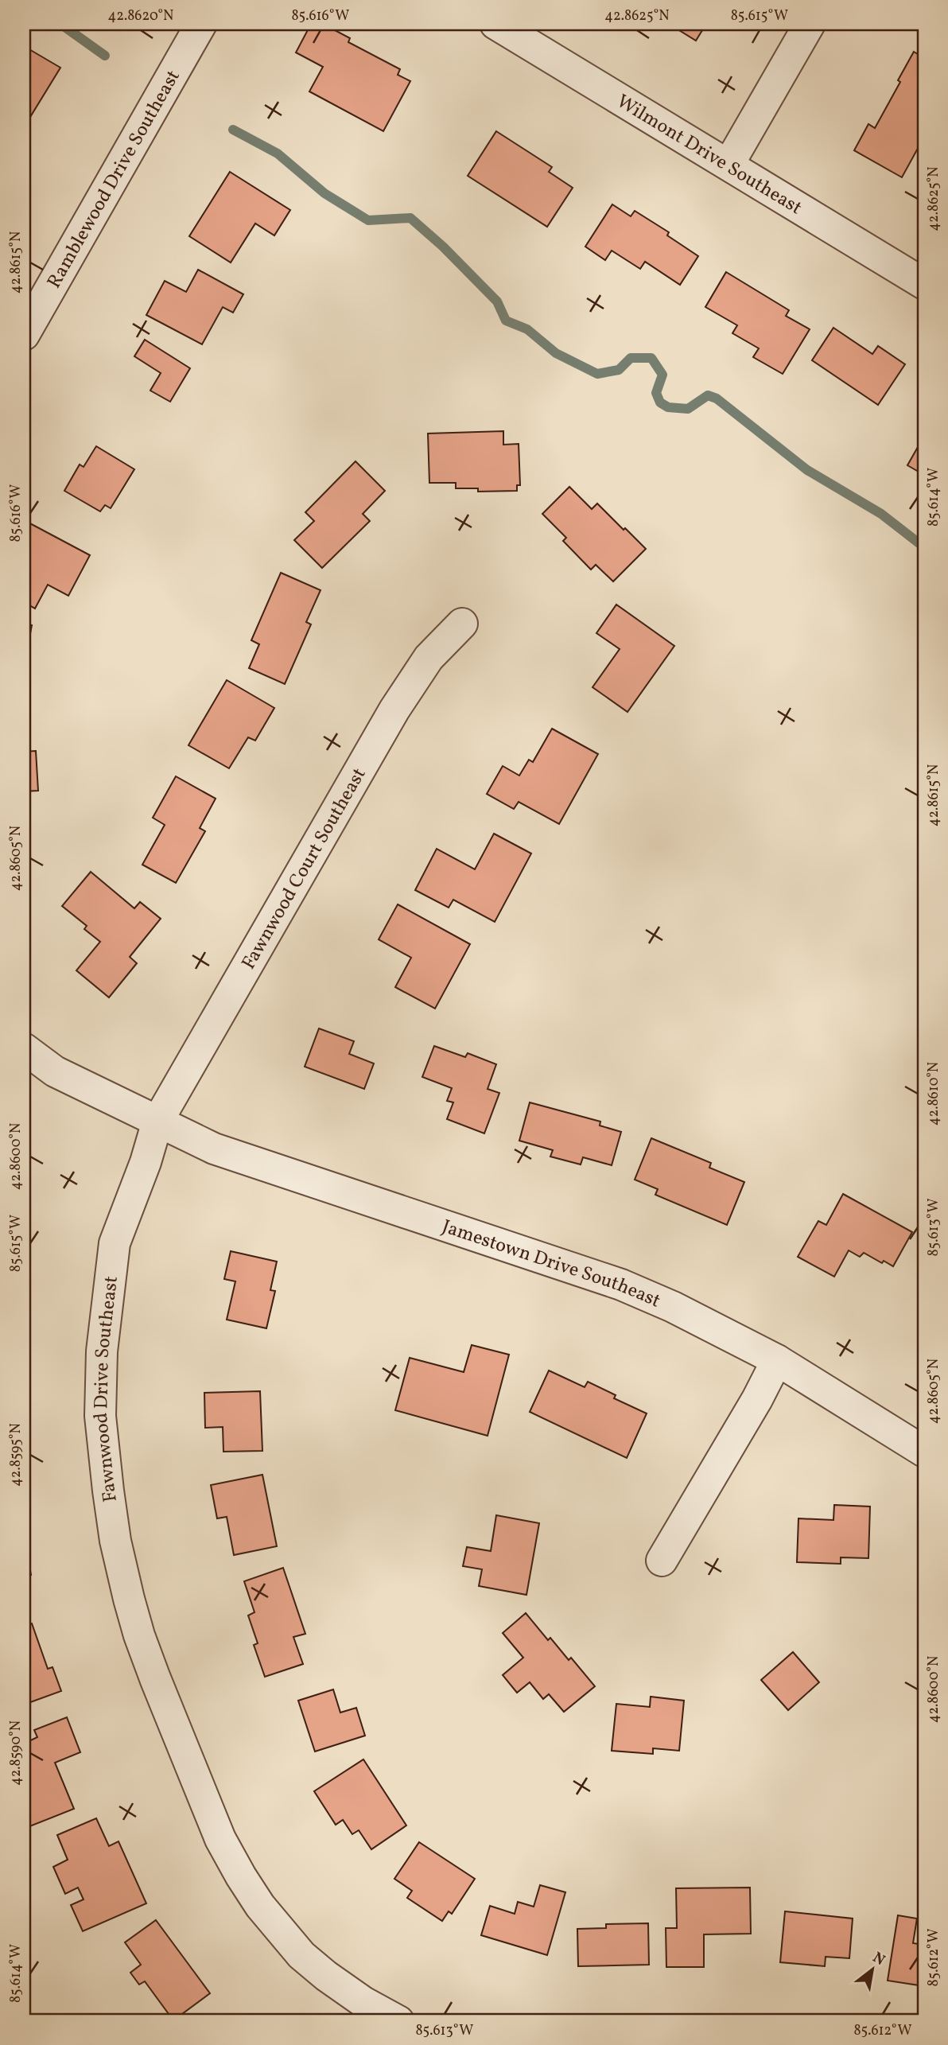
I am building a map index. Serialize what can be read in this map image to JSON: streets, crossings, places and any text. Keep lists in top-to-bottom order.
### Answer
{
  "streets": {
    "street": [
      "Wilmont Drive Southeast",
      "Ramblewood Drive Southeast",
      "Fawnwood Court Southeast",
      "Jamestown Drive Southeast",
      "Fawnwood Drive Southeast"
    ]
  },
  "crossings": [
    ["Fawnwood Court Southeast", "Jamestown Drive Southeast"],
    ["Fawnwood Court Southeast", "Fawnwood Drive Southeast"],
    ["Jamestown Drive Southeast", "Fawnwood Drive Southeast"]
  ],
  "north": "top right",
  "coordinates": [
    "42.8620°N",
    "85.616°W",
    "42.8625°N",
    "85.615°W",
    "42.8615°N",
    "85.614°W",
    "42.8605°N",
    "42.8610°N",
    "42.8600°N",
    "85.613°W",
    "42.8595°N",
    "42.8590°N",
    "85.612°W"
  ]
}
